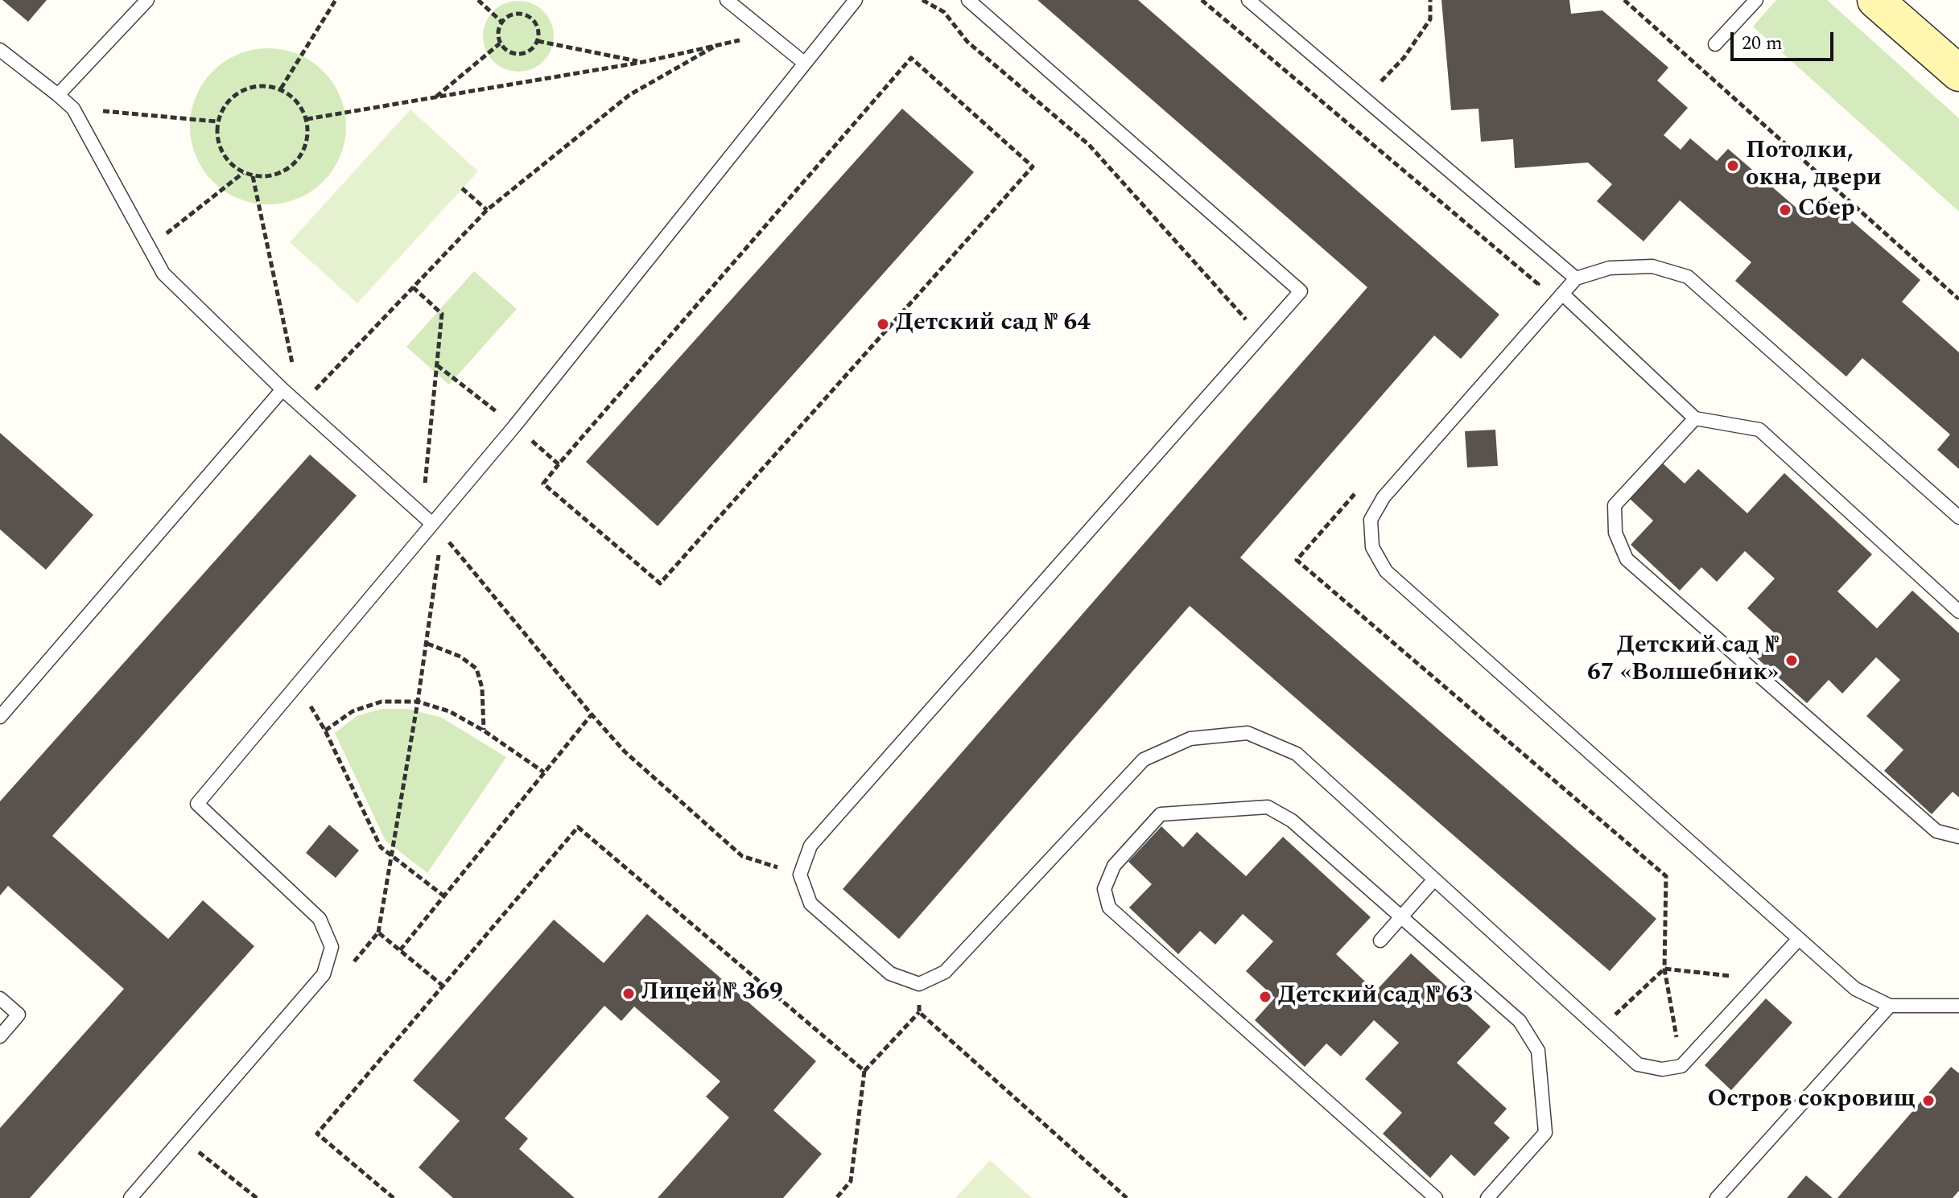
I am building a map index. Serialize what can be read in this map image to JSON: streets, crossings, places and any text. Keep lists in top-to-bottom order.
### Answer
{
  "places": [
    "Потолки, окна, двери",
    "Сбер",
    "Детский сад № 64",
    "Детский сад № 67 «Волшебник»",
    "Лицей № 369",
    "Детский сад № 63",
    "Остров сокровищ"
  ],
  "scale_bar": "20 m"
}
